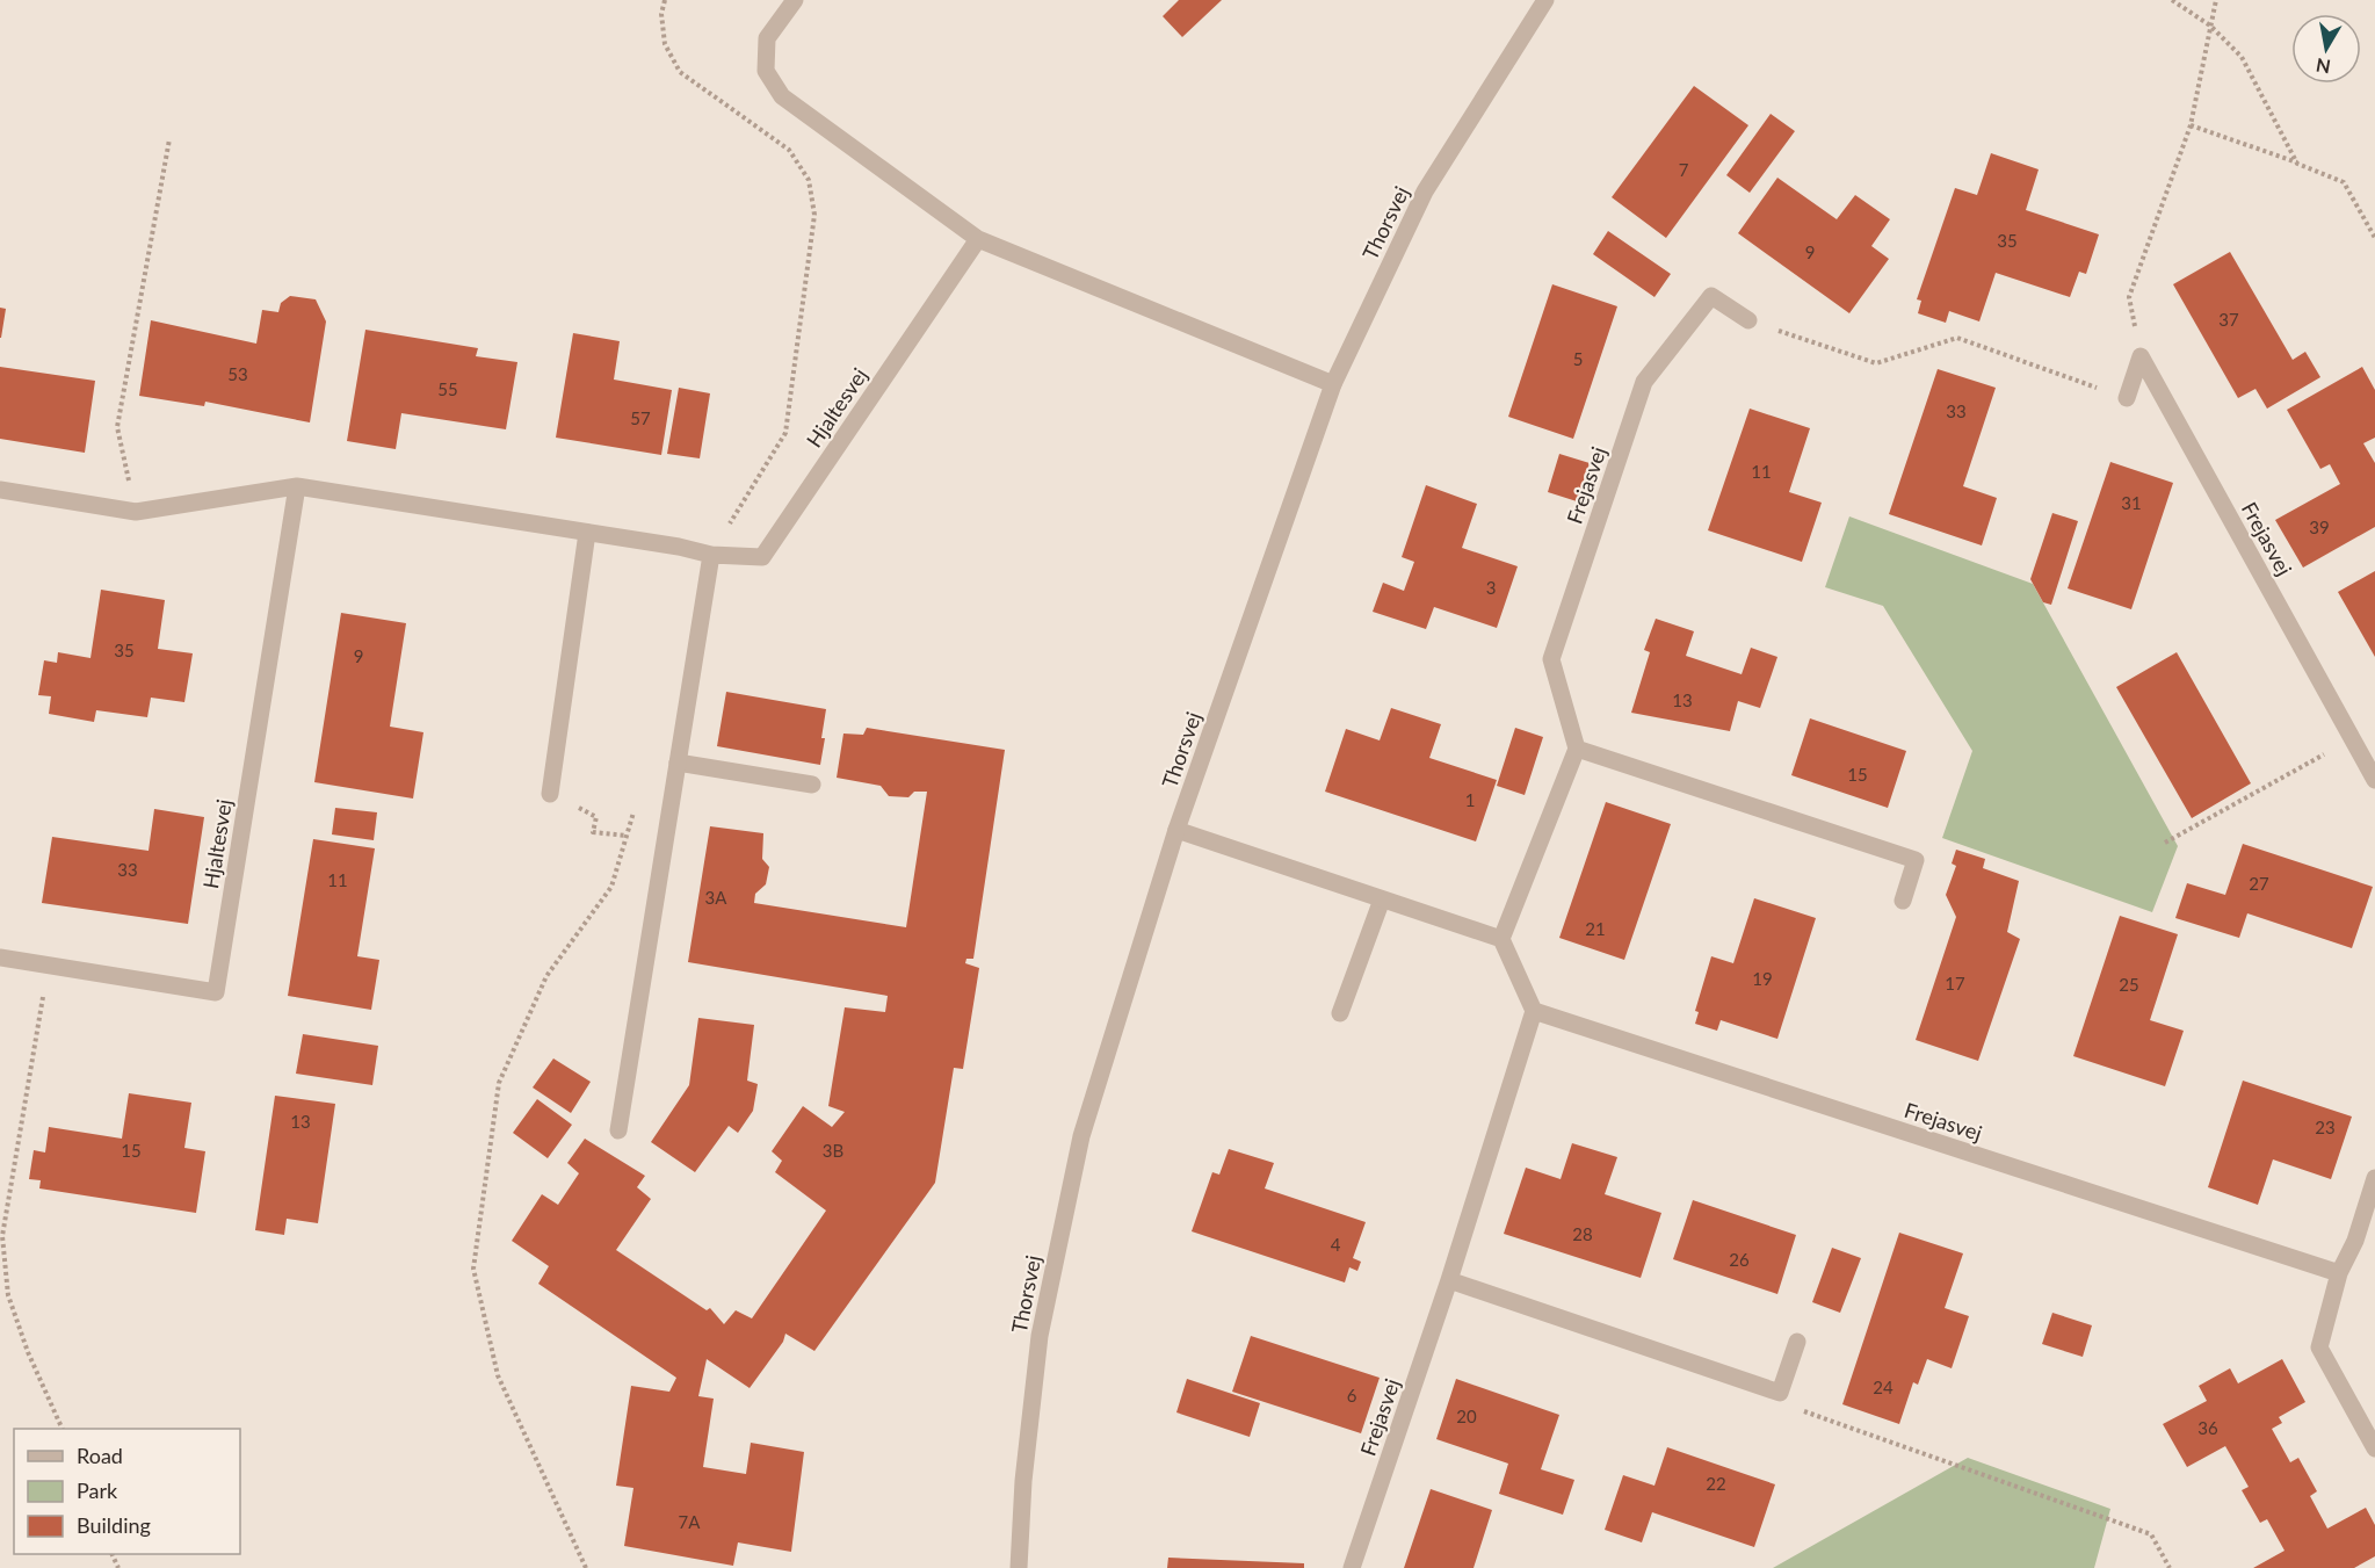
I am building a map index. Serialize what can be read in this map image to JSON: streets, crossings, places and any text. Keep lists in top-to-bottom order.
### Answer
{
  "streets": {
    "street": ["Thorsvej", "Hjaltesvej", "Frejasvej"]
  },
  "house_numbers": [
    "7",
    "35",
    "9",
    "37",
    "5",
    "53",
    "55",
    "33",
    "57",
    "11",
    "31",
    "39",
    "3",
    "35",
    "9",
    "13",
    "15",
    "1",
    "33",
    "11",
    "27",
    "3A",
    "21",
    "19",
    "17",
    "25",
    "13",
    "23",
    "15",
    "3B",
    "28",
    "4",
    "26",
    "24",
    "6",
    "20",
    "36",
    "22",
    "7A"
  ],
  "legend": ["Road", "Park", "Building"],
  "north": "bottom"
}
